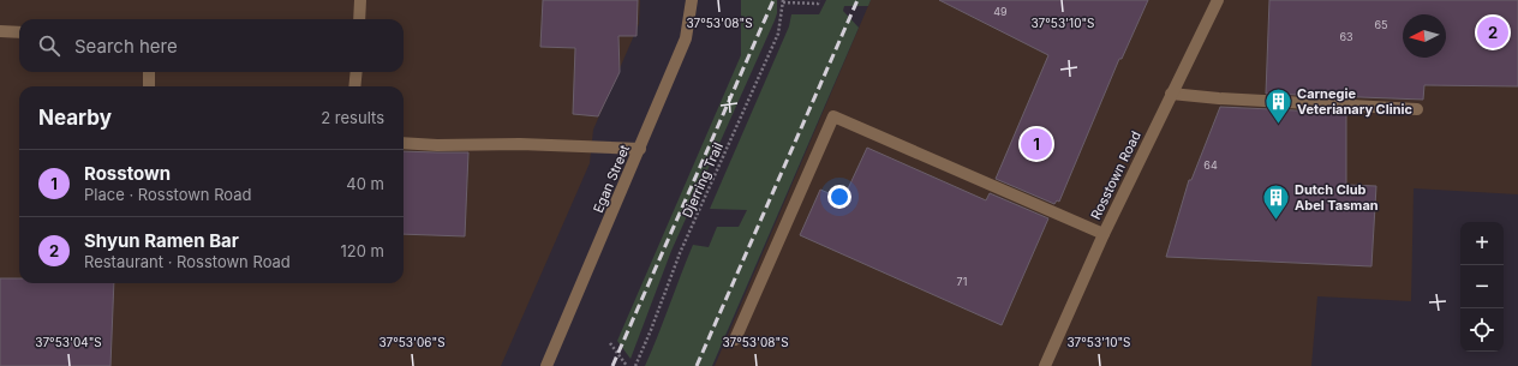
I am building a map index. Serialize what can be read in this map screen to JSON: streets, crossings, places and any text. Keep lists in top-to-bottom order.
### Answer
{
  "streets": {
    "street": ["Rosstown Road", "Egan Street"],
    "path": ["Djerring Trail"]
  },
  "places": {
    "building": ["Carnegie Veterianary Clinic", "Dutch Club Abel Tasman"]
  },
  "house_numbers": [
    "49",
    "65",
    "63",
    "64",
    "71"
  ],
  "north": "left",
  "page": {
    "pins": ["2", "1"],
    "search": "Search here",
    "heading": ["Nearby", "2 results"],
    "list": [
      {
        "mark": "1",
        "name": "Rosstown",
        "note": "Place · Rosstown Road",
        "value": "40 m"
      },
      {
        "mark": "2",
        "name": "Shyun Ramen Bar",
        "note": "Restaurant · Rosstown Road",
        "value": "120 m"
      }
    ],
    "map_buttons": ["+", "−"]
  },
  "coordinates": [
    "37°53'08\"S",
    "37°53'10\"S",
    "37°53'04\"S",
    "37°53'06\"S"
  ]
}
